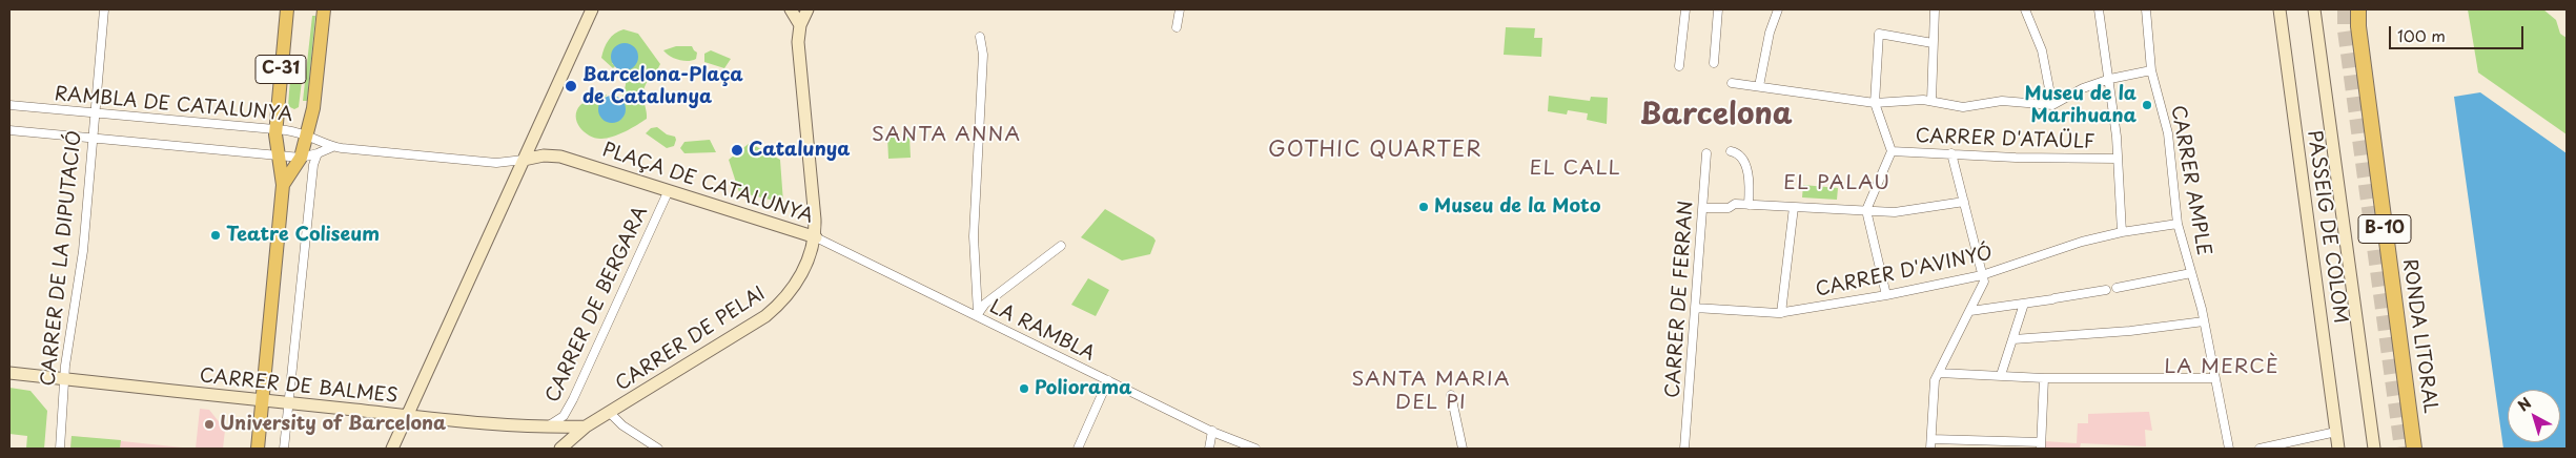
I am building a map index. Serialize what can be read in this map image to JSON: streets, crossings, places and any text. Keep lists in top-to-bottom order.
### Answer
{
  "streets": {
    "highway": ["B-10", "RONDA LITORAL"],
    "main road": [
      "C-31",
      "PLAÇA DE CATALUNYA",
      "PASSEIG DE COLOM",
      "CARRER DE PELAI",
      "CARRER DE BALMES"
    ],
    "street": [
      "RAMBLA DE CATALUNYA",
      "CARRER D'ATAÜLF",
      "CARRER AMPLE",
      "CARRER DE LA DIPUTACIÓ",
      "CARRER D'AVINYÓ",
      "CARRER DE FERRAN",
      "CARRER DE BERGARA",
      "LA RAMBLA"
    ]
  },
  "crossings": [
    ["C-31", "RAMBLA DE CATALUNYA"],
    ["C-31", "CARRER DE BALMES"],
    ["RAMBLA DE CATALUNYA", "PLAÇA DE CATALUNYA"],
    ["RAMBLA DE CATALUNYA", "CARRER DE LA DIPUTACIÓ"],
    ["CARRER AMPLE", "CARRER D'AVINYÓ"],
    ["PLAÇA DE CATALUNYA", "CARRER DE BERGARA"],
    ["PLAÇA DE CATALUNYA", "LA RAMBLA"],
    ["PLAÇA DE CATALUNYA", "CARRER DE PELAI"],
    ["CARRER DE LA DIPUTACIÓ", "CARRER DE BALMES"],
    ["CARRER D'AVINYÓ", "CARRER DE FERRAN"],
    ["CARRER DE BERGARA", "CARRER DE BALMES"],
    ["LA RAMBLA", "CARRER DE PELAI"],
    ["CARRER DE PELAI", "CARRER DE BALMES"]
  ],
  "districts": [
    "Barcelona",
    "SANTA ANNA",
    "GOTHIC QUARTER",
    "EL CALL",
    "EL PALAU",
    "LA MERCÈ",
    "SANTA MARIA DEL PI"
  ],
  "places": [
    "Barcelona-Plaça de Catalunya",
    "Museu de la Marihuana",
    "Catalunya",
    "Museu de la Moto",
    "Teatre Coliseum",
    "Poliorama",
    "University of Barcelona"
  ],
  "scale_bar": "100 m",
  "north": "top left"
}
